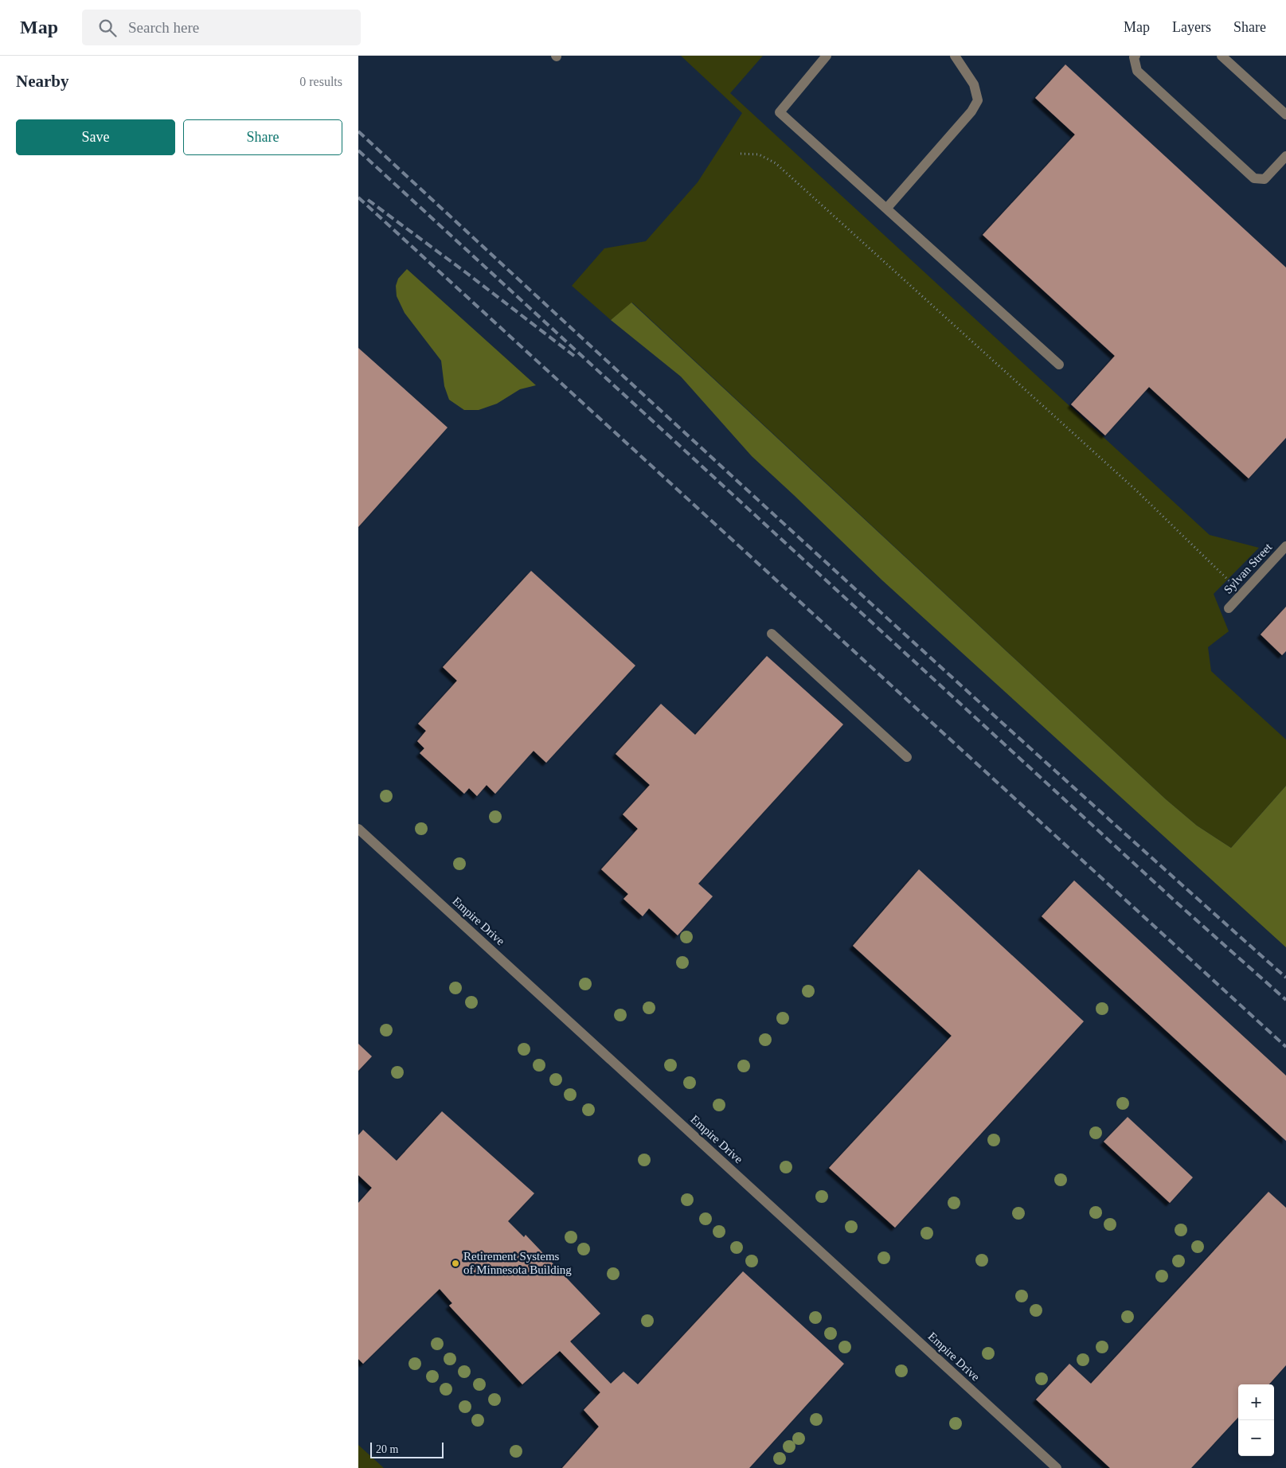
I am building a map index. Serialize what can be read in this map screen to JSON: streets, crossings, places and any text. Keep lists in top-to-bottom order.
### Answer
{
  "streets": {
    "street": ["Sylvan Street", "Empire Drive"]
  },
  "places": ["Retirement Systems of Minnesota Building"],
  "scale_bar": "20 m",
  "page": {
    "header": "Map",
    "search": "Search here",
    "nav": ["Map", "Layers", "Share"],
    "heading": ["Nearby", "0 results"],
    "buttons": ["Save", "Share"],
    "map_buttons": ["+", "−"],
    "scale": "20 m"
  }
}
